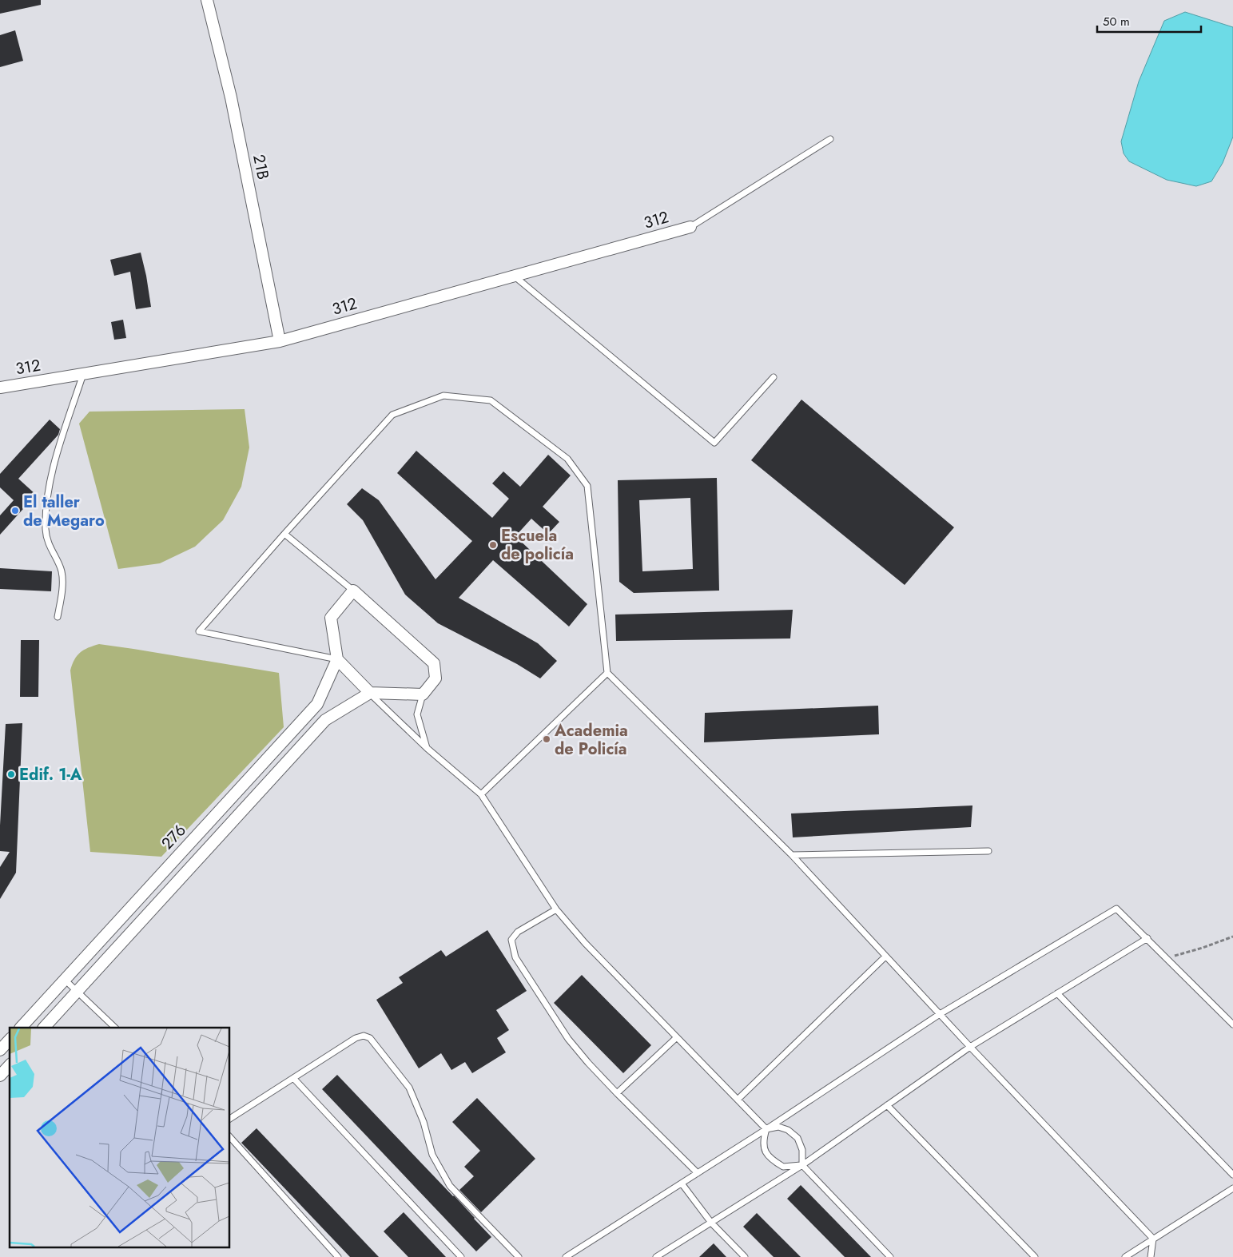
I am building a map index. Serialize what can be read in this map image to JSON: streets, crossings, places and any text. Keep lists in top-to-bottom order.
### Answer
{
  "streets": {
    "street": ["21B", "312", "276"]
  },
  "crossings": [
    ["21B", "312"]
  ],
  "places": [
    "El taller de Megaro",
    "Escuela de policía",
    "Academia de Policía",
    "Edif. 1-A"
  ],
  "scale_bar": "50 m"
}
